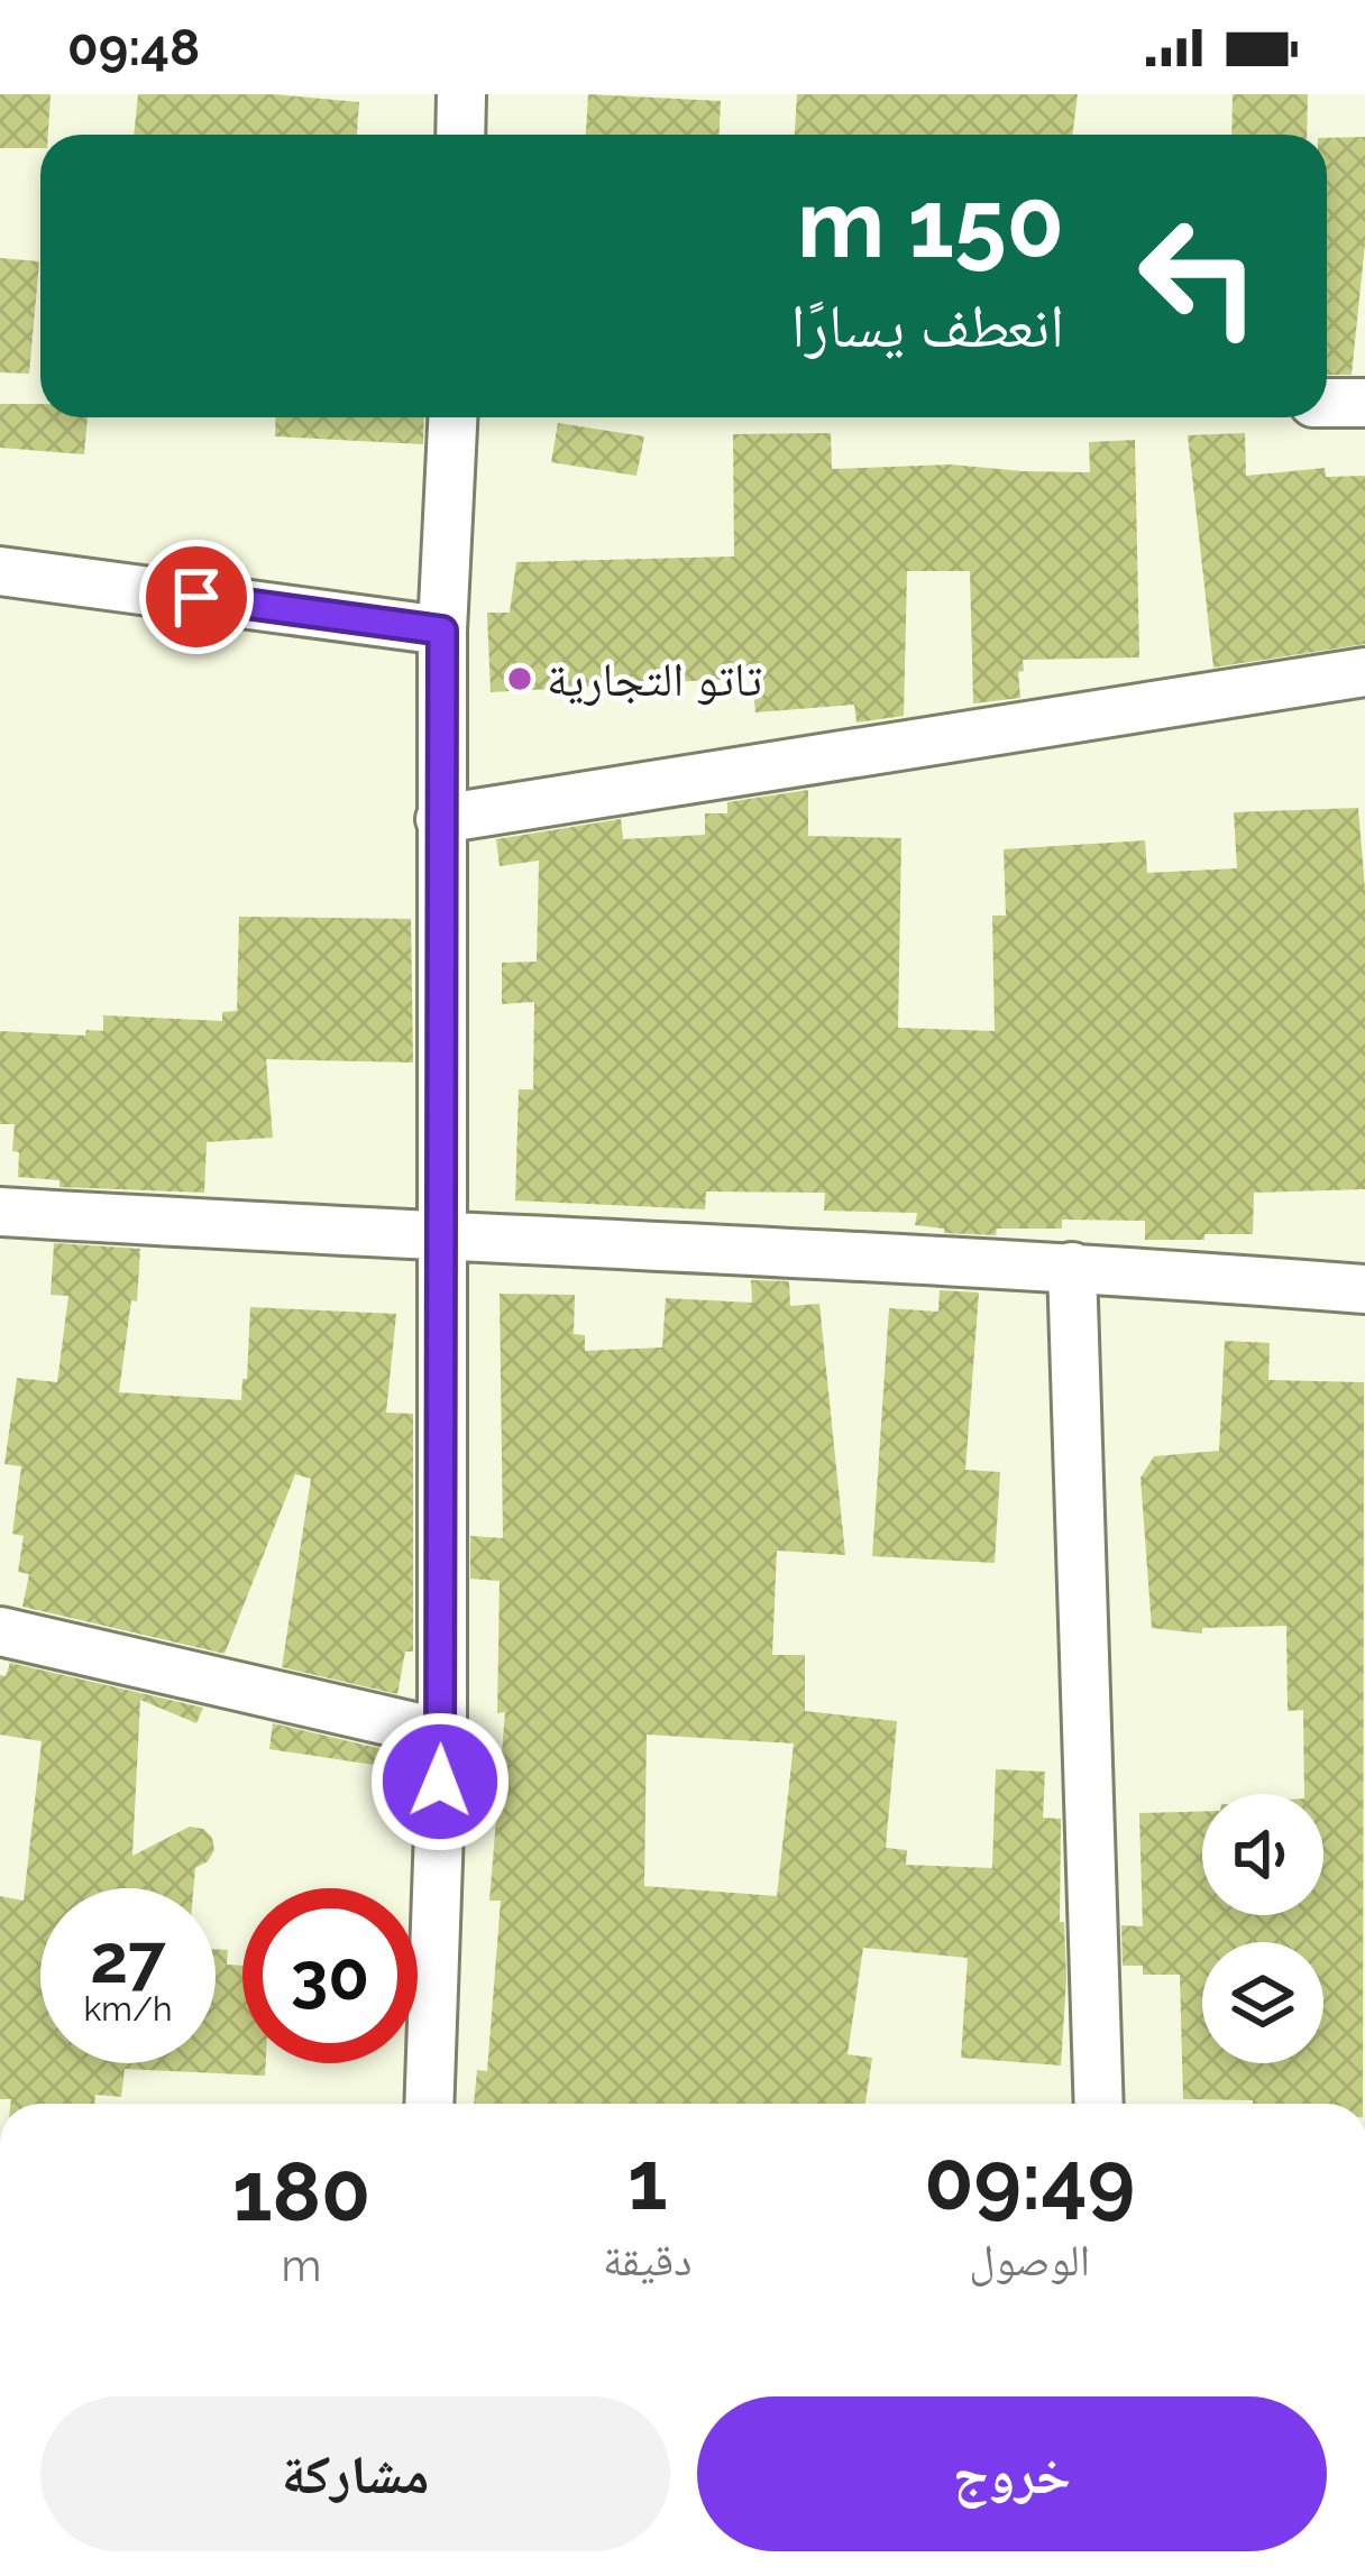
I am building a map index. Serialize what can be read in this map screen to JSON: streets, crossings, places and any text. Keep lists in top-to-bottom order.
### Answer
{
  "places": ["تاتو التجارية"],
  "page": {
    "status": "09:48",
    "turn": ["150 m", "انعطف يسارًا"],
    "speed": "27 km/h",
    "limit": "30",
    "eta": [
      "09:49",
      "الوصول",
      "1",
      "دقيقة",
      "180",
      "m"
    ],
    "buttons": ["خروج", "مشاركة"]
  }
}
